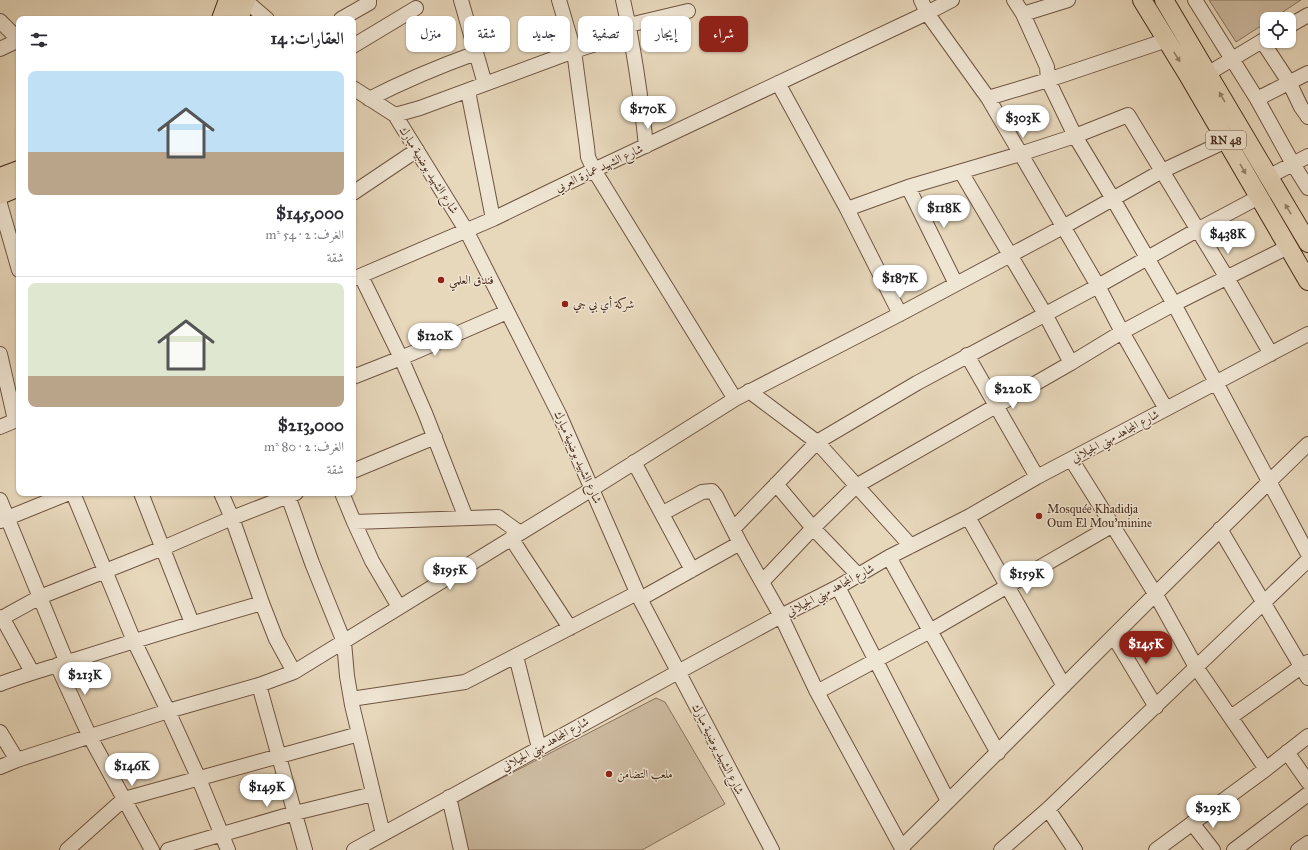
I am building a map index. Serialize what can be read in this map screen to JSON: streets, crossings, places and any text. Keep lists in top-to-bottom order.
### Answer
{
  "streets": {
    "main road": ["RN 48"],
    "street": ["شارع الشهيد عمارة العربي", "شارع الشهيد بوضبية مبارك", "شارع المجاهد مهني الجيلاني"]
  },
  "crossings": [
    ["شارع الشهيد عمارة العربي", "شارع الشهيد بوضبية مبارك"],
    ["شارع الشهيد بوضبية مبارك", "شارع المجاهد مهني الجيلاني"]
  ],
  "places": [
    "فندق العلمي",
    "شركة أي بي جي",
    "Mosquée Khadidja Oum El Mou'minine",
    "ملعب التضامن"
  ],
  "page": {
    "chip": [
      "شراء",
      "إيجار",
      "تصفية",
      "جديد",
      "شقة",
      "منزل"
    ],
    "heading": "العقارات: 14",
    "list": [
      {
        "name": "$145,000",
        "note": "الغرف: 2 · 54 m² · شقة"
      },
      {
        "name": "$213,000",
        "note": "الغرف: 2 · 80 m² · شقة"
      }
    ],
    "price": [
      "$170K",
      "$303K",
      "$118K",
      "$438K",
      "$187K",
      "$120K",
      "$220K",
      "$195K",
      "$159K",
      "$145K",
      "$213K",
      "$146K",
      "$149K",
      "$293K"
    ]
  }
}
